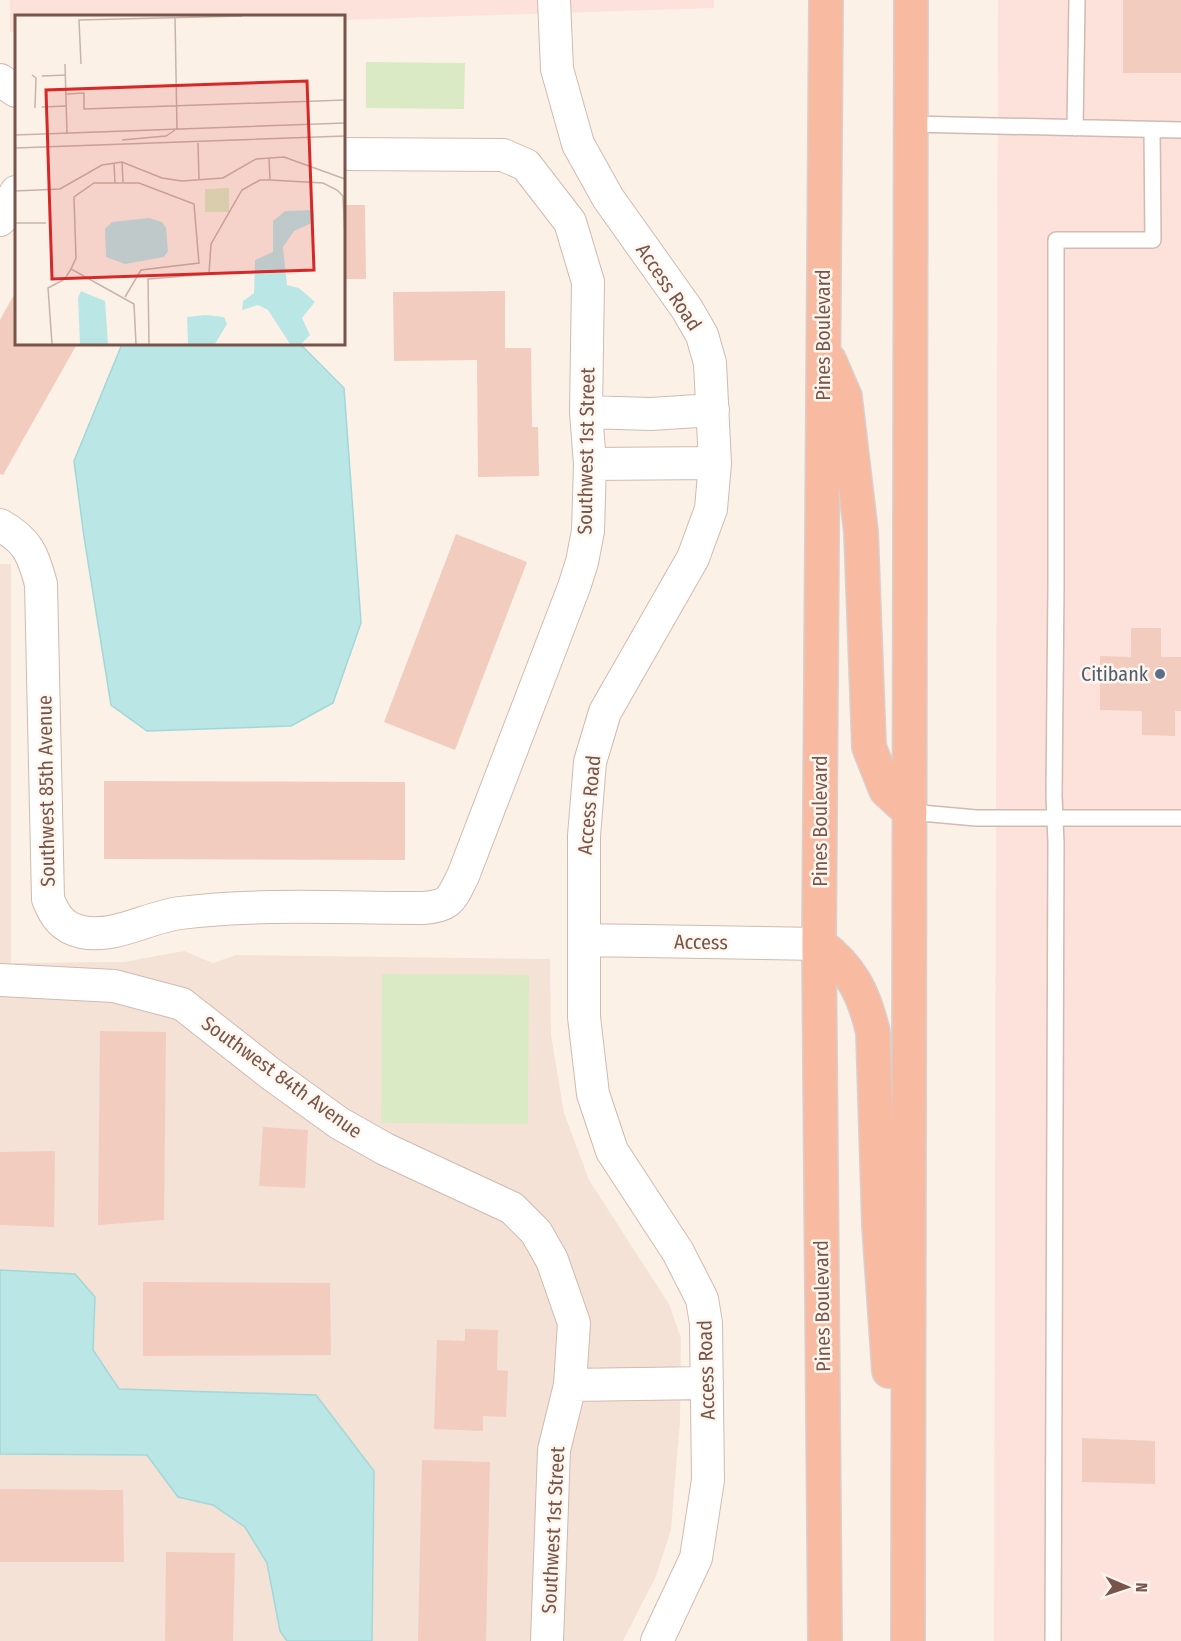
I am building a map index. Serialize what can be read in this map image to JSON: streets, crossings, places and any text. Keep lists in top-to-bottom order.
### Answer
{
  "streets": {
    "highway": ["Pines Boulevard"],
    "street": [
      "Access Road",
      "Southwest 1st Street",
      "Southwest 85th Avenue",
      "Access",
      "Southwest 84th Avenue"
    ]
  },
  "crossings": [
    ["Access Road", "Access"],
    ["Pines Boulevard", "Access"],
    ["Southwest 1st Street", "Southwest 85th Avenue"],
    ["Southwest 1st Street", "Southwest 84th Avenue"]
  ],
  "places": ["Citibank"],
  "north": "right"
}
